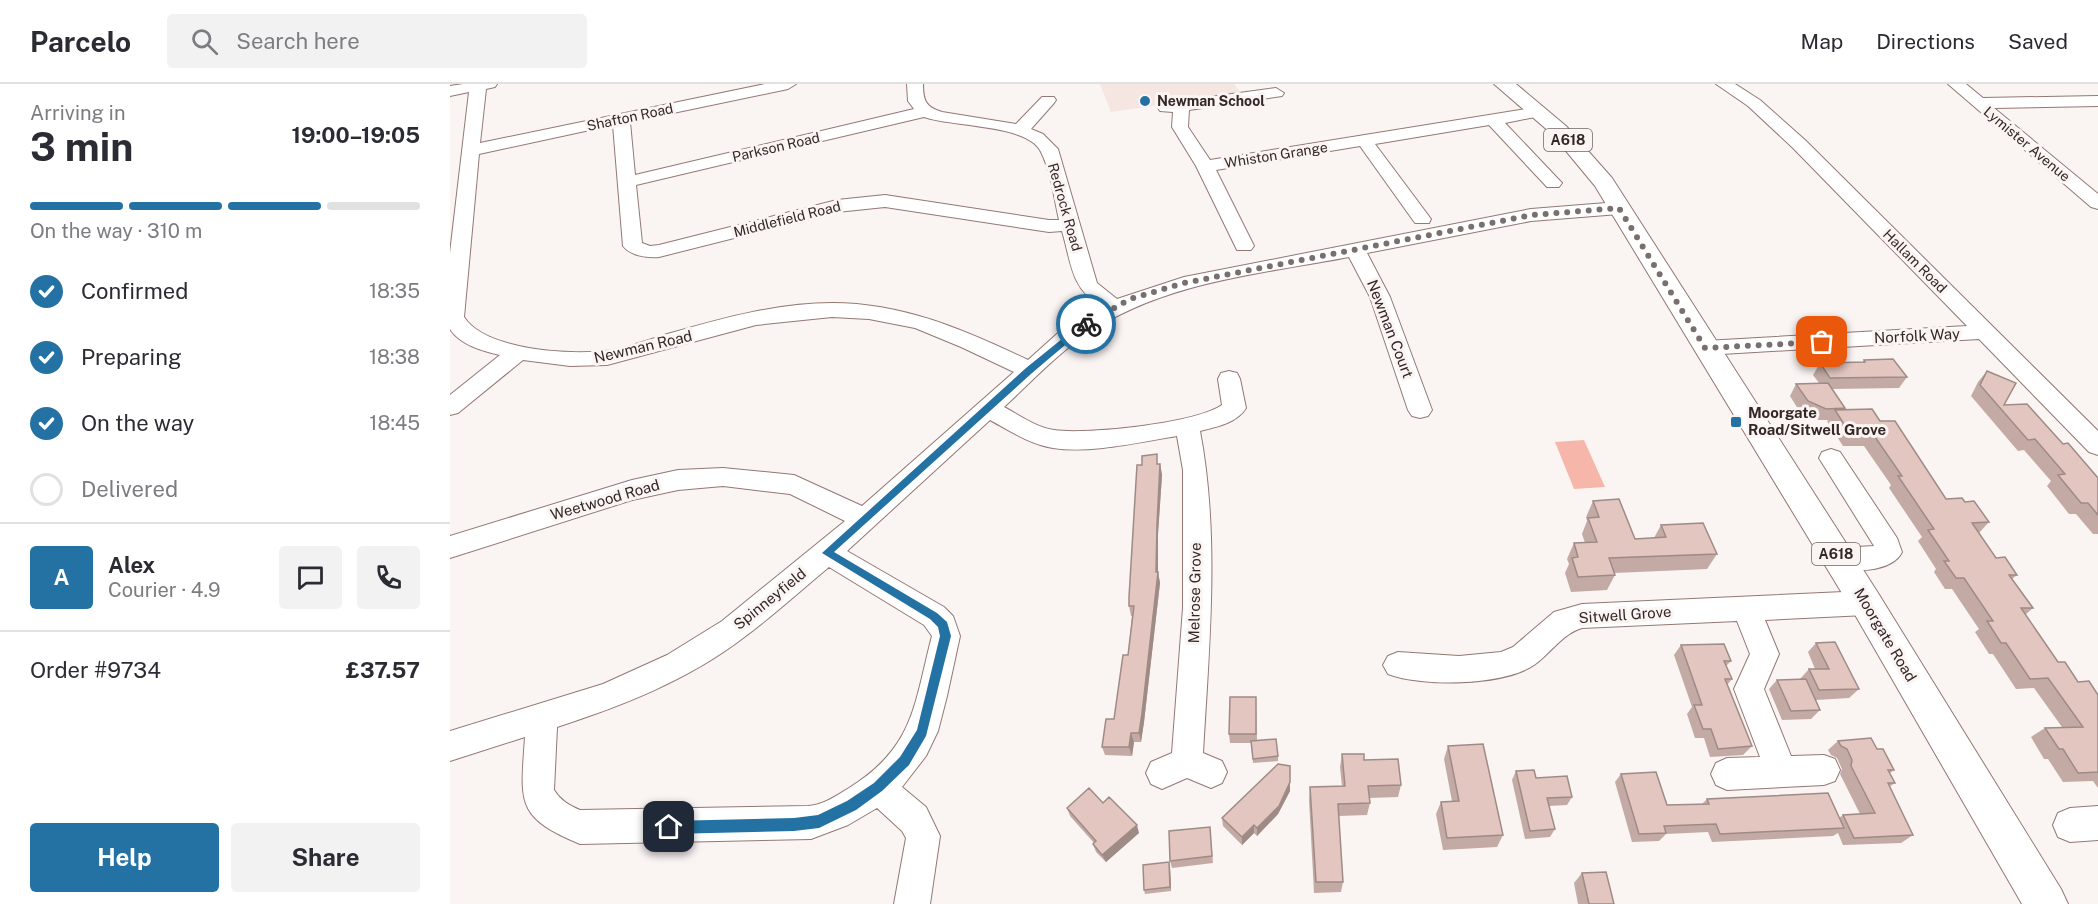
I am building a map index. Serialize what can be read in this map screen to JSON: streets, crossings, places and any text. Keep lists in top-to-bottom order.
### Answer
{
  "streets": {
    "main road": ["A618", "Moorgate Road"],
    "street": [
      "Shafton Road",
      "Lymister Avenue",
      "Parkson Road",
      "Whiston Grange",
      "Redrock Road",
      "Middlefield Road",
      "Hallam Road",
      "Newman Court",
      "Norfolk Way",
      "Newman Road",
      "Weetwood Road",
      "Melrose Grove",
      "Spinneyfield",
      "Sitwell Grove"
    ]
  },
  "crossings": [
    ["Shafton Road", "Middlefield Road"],
    ["Shafton Road", "Newman Road"],
    ["Parkson Road", "Redrock Road"],
    ["Parkson Road", "Middlefield Road"],
    ["Whiston Grange", "Moorgate Road"],
    ["Redrock Road", "Middlefield Road"],
    ["Redrock Road", "Spinneyfield"],
    ["Hallam Road", "Norfolk Way"],
    ["Newman Court", "Spinneyfield"],
    ["Norfolk Way", "Moorgate Road"],
    ["Newman Road", "Spinneyfield"],
    ["Weetwood Road", "Spinneyfield"],
    ["Spinneyfield", "Moorgate Road"],
    ["Sitwell Grove", "Moorgate Road"]
  ],
  "places": {
    "other": ["Newman School"],
    "transit": ["Moorgate Road/Sitwell Grove"]
  },
  "page": {
    "header": "Parcelo",
    "search": "Search here",
    "nav": ["Map", "Directions", "Saved"],
    "heading": ["3 min", "Arriving in", "19:00–19:05"],
    "panel": [
      "Alex",
      "Courier · 4.9",
      "Order #9734",
      "£37.57"
    ],
    "bar": "On the way · 310 m",
    "list": [
      ["Confirmed", "18:35"],
      ["Preparing", "18:38"],
      ["On the way", "18:45"],
      "Delivered"
    ],
    "round": "A",
    "buttons": ["Help", "Share"]
  }
}
